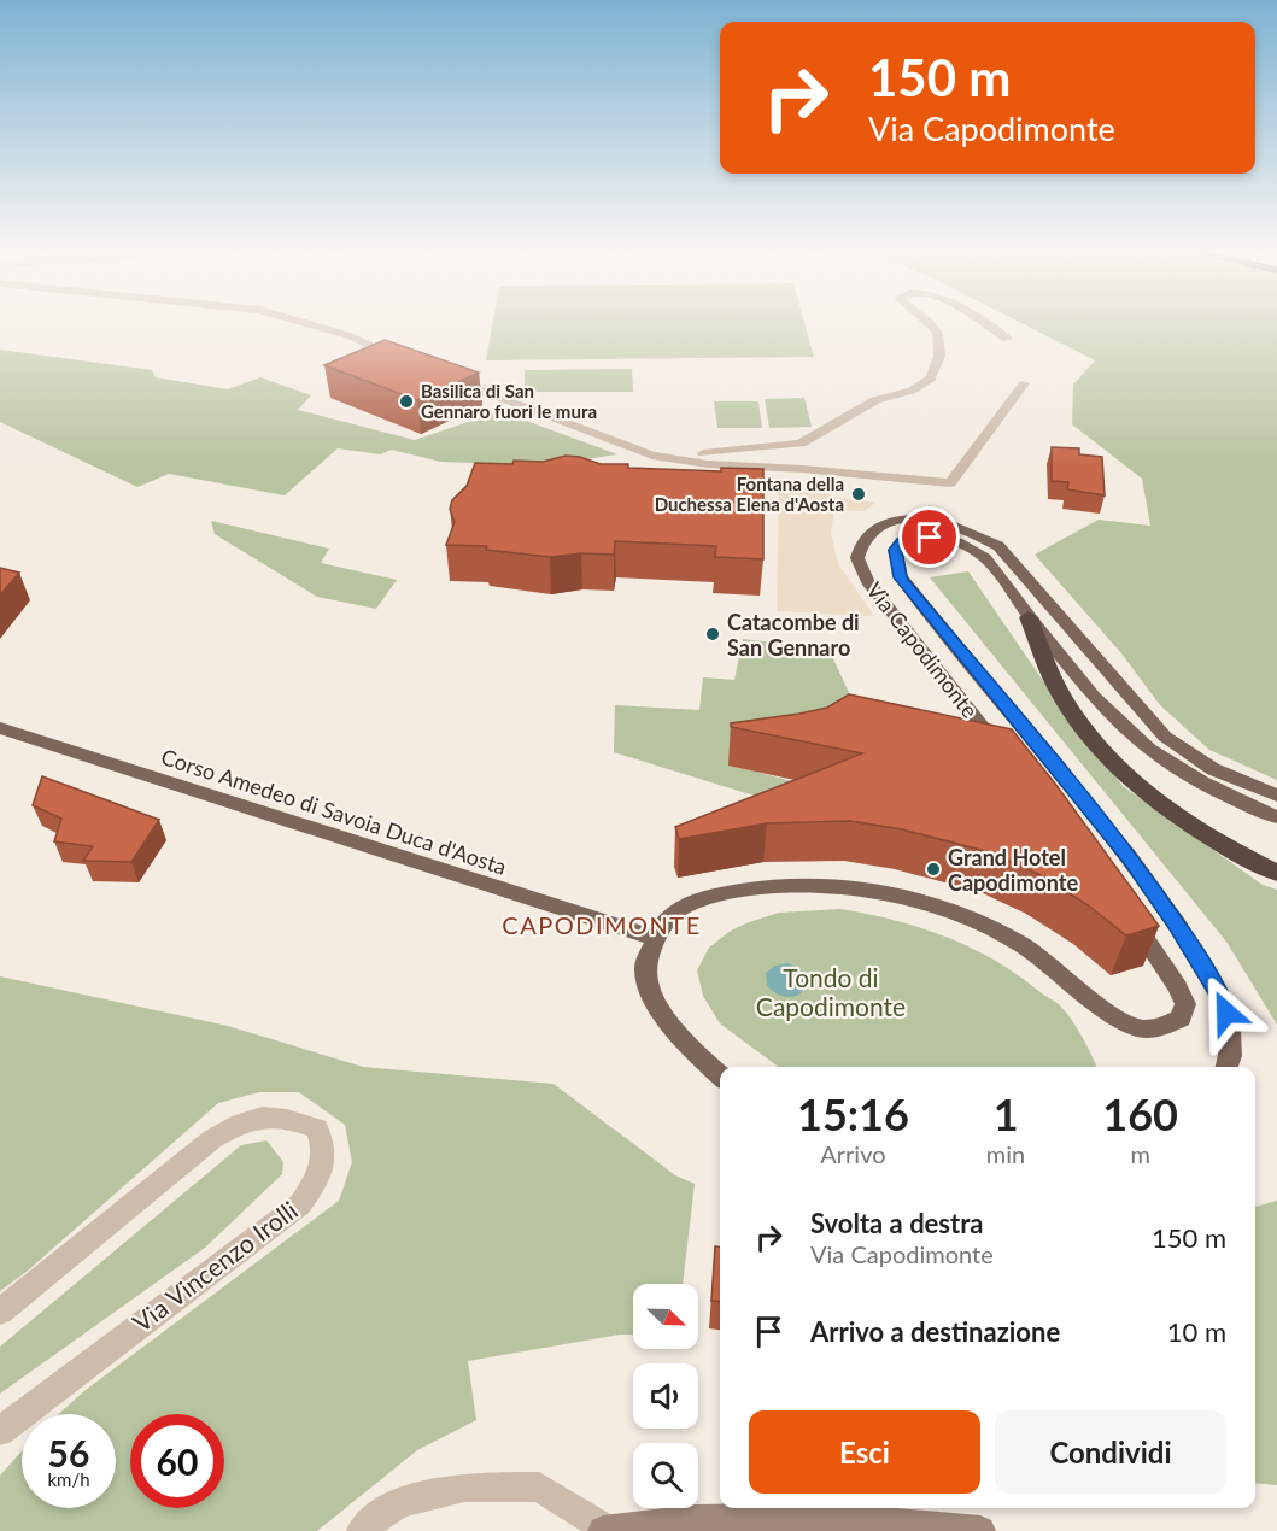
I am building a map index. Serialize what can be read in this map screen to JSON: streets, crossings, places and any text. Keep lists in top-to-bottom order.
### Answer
{
  "streets": {
    "main road": ["Via Capodimonte", "Corso Amedeo di Savoia Duca d'Aosta"],
    "street": ["Via Vincenzo Irolli"]
  },
  "districts": ["CAPODIMONTE"],
  "parks": ["Tondo di Capodimonte"],
  "places": [
    "Basilica di San Gennaro fuori le mura",
    "Fontana della Duchessa Elena d'Aosta",
    "Catacombe di San Gennaro",
    "Grand Hotel Capodimonte"
  ],
  "north": "bottom right",
  "page": {
    "turn": ["150 m", "Via Capodimonte"],
    "eta": [
      "15:16",
      "Arrivo",
      "1",
      "min",
      "160",
      "m"
    ],
    "list": [
      {
        "name": "Svolta a destra",
        "note": "Via Capodimonte",
        "value": "150 m"
      },
      {
        "name": "Arrivo a destinazione",
        "value": "10 m"
      }
    ],
    "buttons": ["Esci", "Condividi"],
    "speed": "56 km/h",
    "limit": "60"
  }
}
